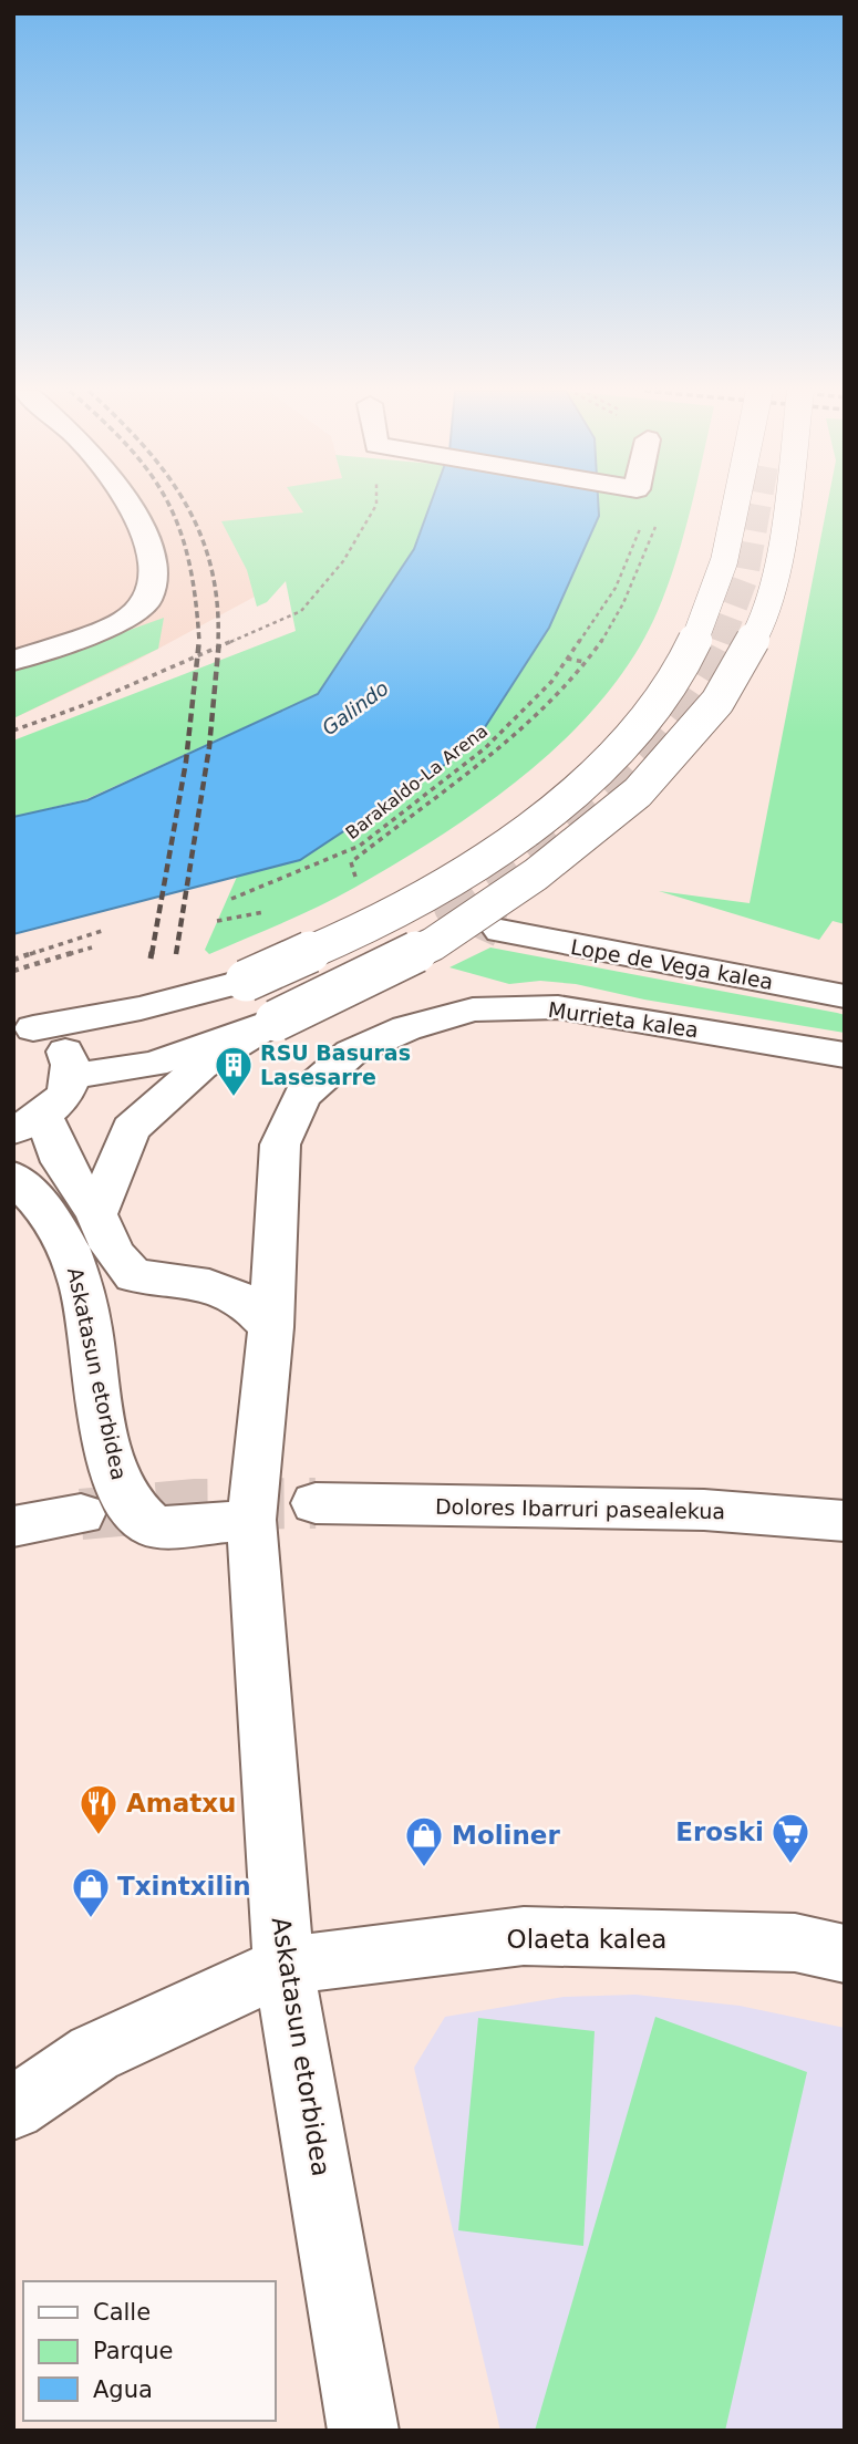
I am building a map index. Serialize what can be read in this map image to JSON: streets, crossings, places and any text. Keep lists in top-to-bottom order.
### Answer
{
  "streets": {
    "street": [
      "Lope de Vega kalea",
      "Murrieta kalea",
      "Askatasun etorbidea",
      "Dolores Ibarruri pasealekua",
      "Olaeta kalea"
    ],
    "path": ["Barakaldo-La Arena"]
  },
  "crossings": [
    ["Murrieta kalea", "Askatasun etorbidea"],
    ["Askatasun etorbidea", "Olaeta kalea"]
  ],
  "water": ["Galindo"],
  "places": {
    "building": ["RSU Basuras Lasesarre"],
    "restaurant": ["Amatxu"],
    "supermarket": ["Eroski"],
    "shop": ["Moliner", "Txintxilin"]
  },
  "legend": ["Calle", "Parque", "Agua"]
}
